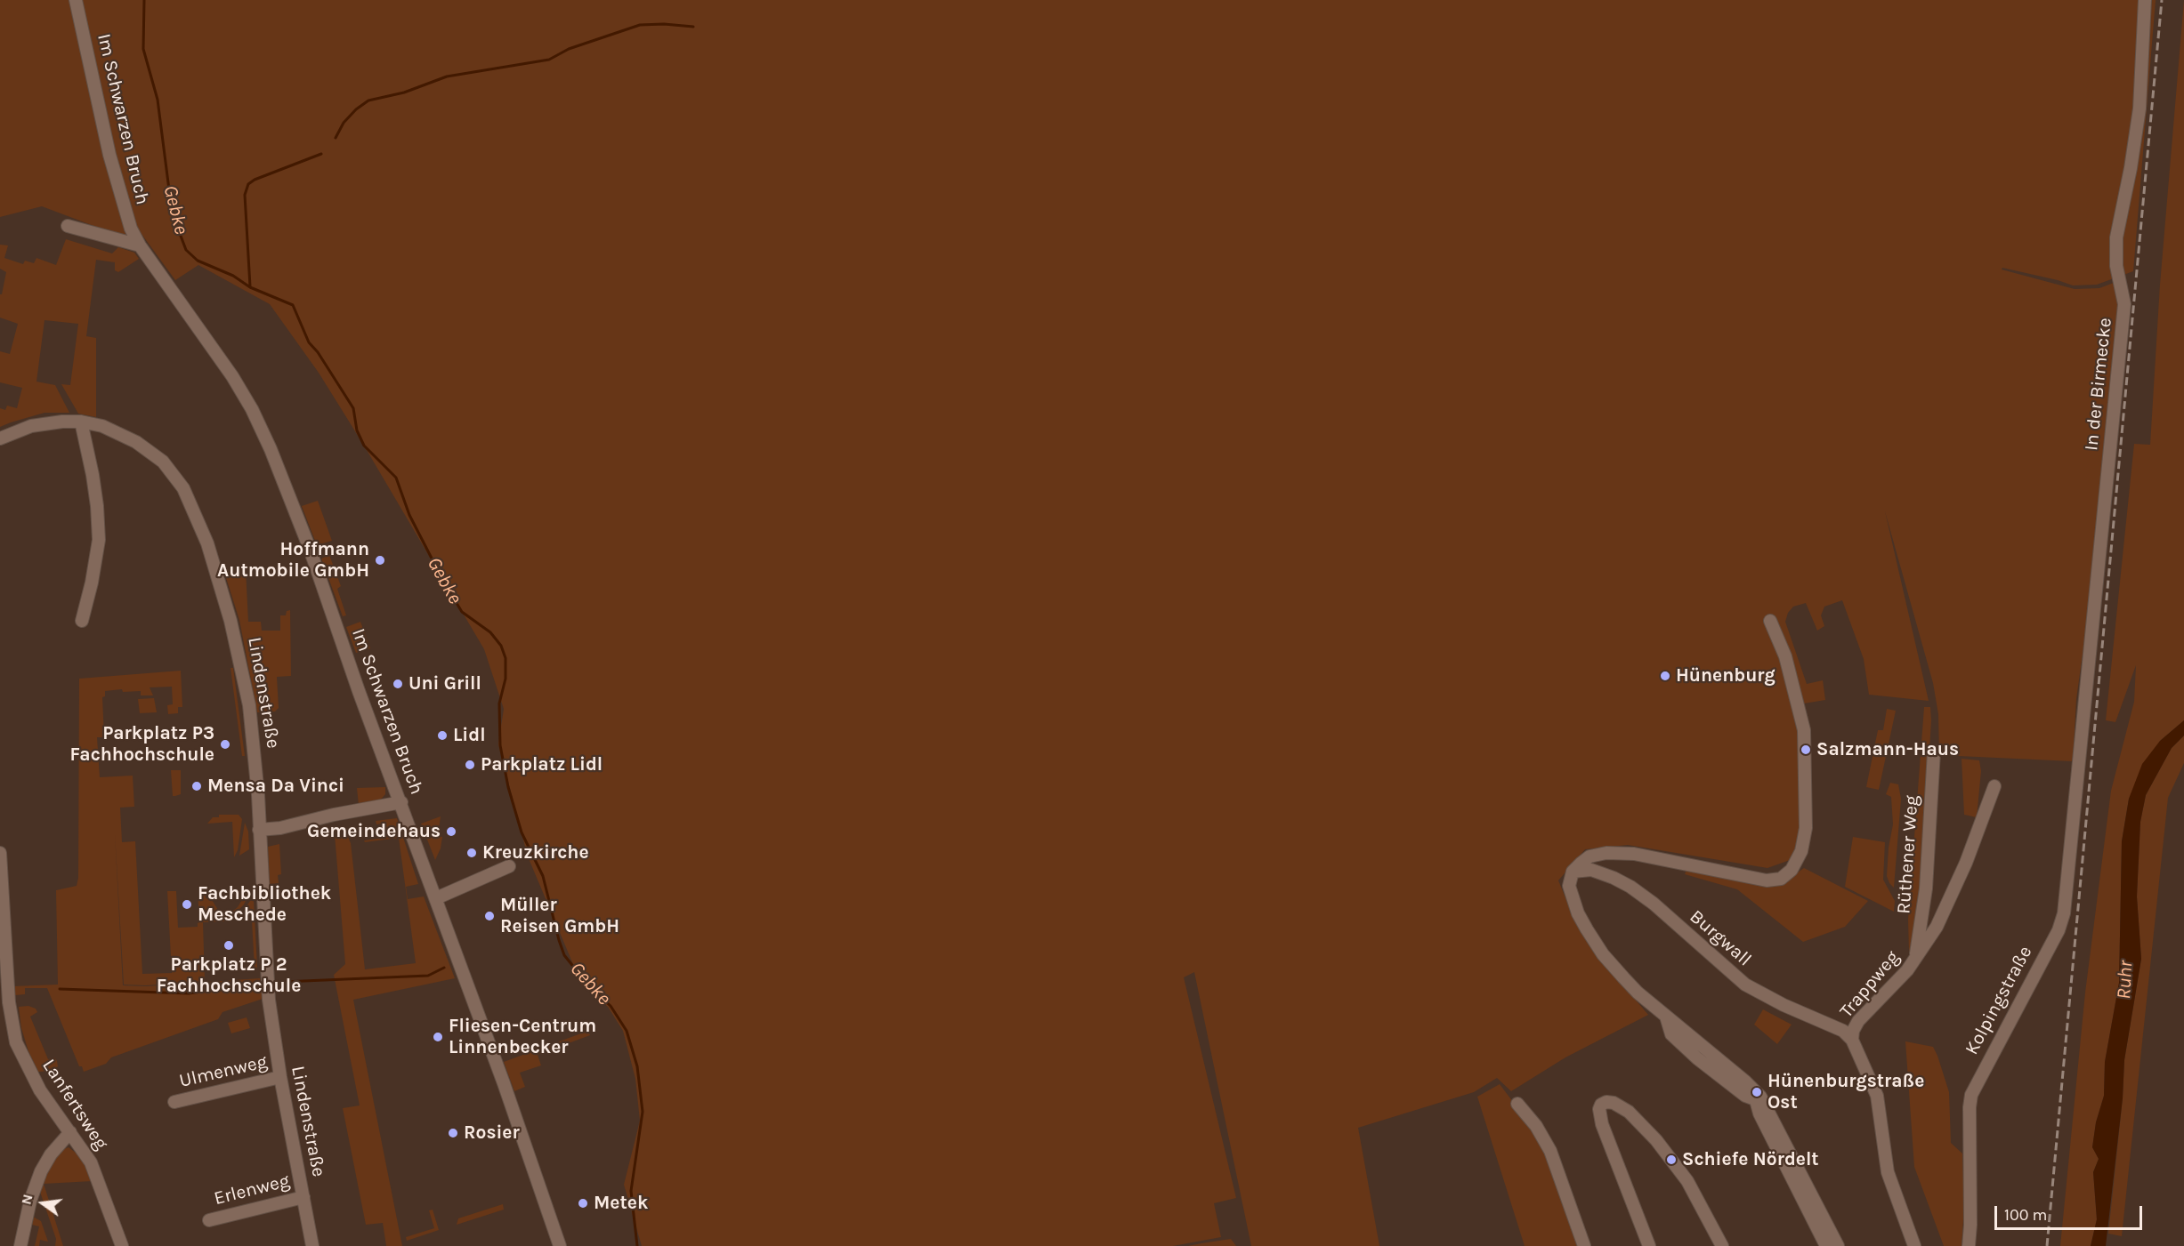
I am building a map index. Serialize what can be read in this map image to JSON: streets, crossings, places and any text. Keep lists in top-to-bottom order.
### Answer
{
  "streets": {
    "street": [
      "Im Schwarzen Bruch",
      "In der Birmecke",
      "Lindenstraße",
      "Rüthener Weg",
      "Burgwall",
      "Trappweg",
      "Kolpingstraße",
      "Ulmenweg",
      "Lanfertsweg",
      "Erlenweg"
    ]
  },
  "crossings": [
    ["In der Birmecke", "Kolpingstraße"],
    ["Lindenstraße", "Ulmenweg"],
    ["Lindenstraße", "Erlenweg"],
    ["Rüthener Weg", "Trappweg"],
    ["Burgwall", "Trappweg"]
  ],
  "water": ["Gebke", "Ruhr"],
  "places": [
    "Hoffmann Autmobile GmbH",
    "Hünenburg",
    "Uni Grill",
    "Lidl",
    "Parkplatz P3 Fachhochschule",
    "Salzmann-Haus",
    "Parkplatz Lidl",
    "Mensa Da Vinci",
    "Gemeindehaus",
    "Kreuzkirche",
    "Fachbibliothek Meschede",
    "Müller Reisen GmbH",
    "Parkplatz P 2 Fachhochschule",
    "Fliesen-Centrum Linnenbecker",
    "Hünenburgstraße Ost",
    "Rosier",
    "Schiefe Nördelt",
    "Metek"
  ],
  "scale_bar": "100 m",
  "north": "left"
}
